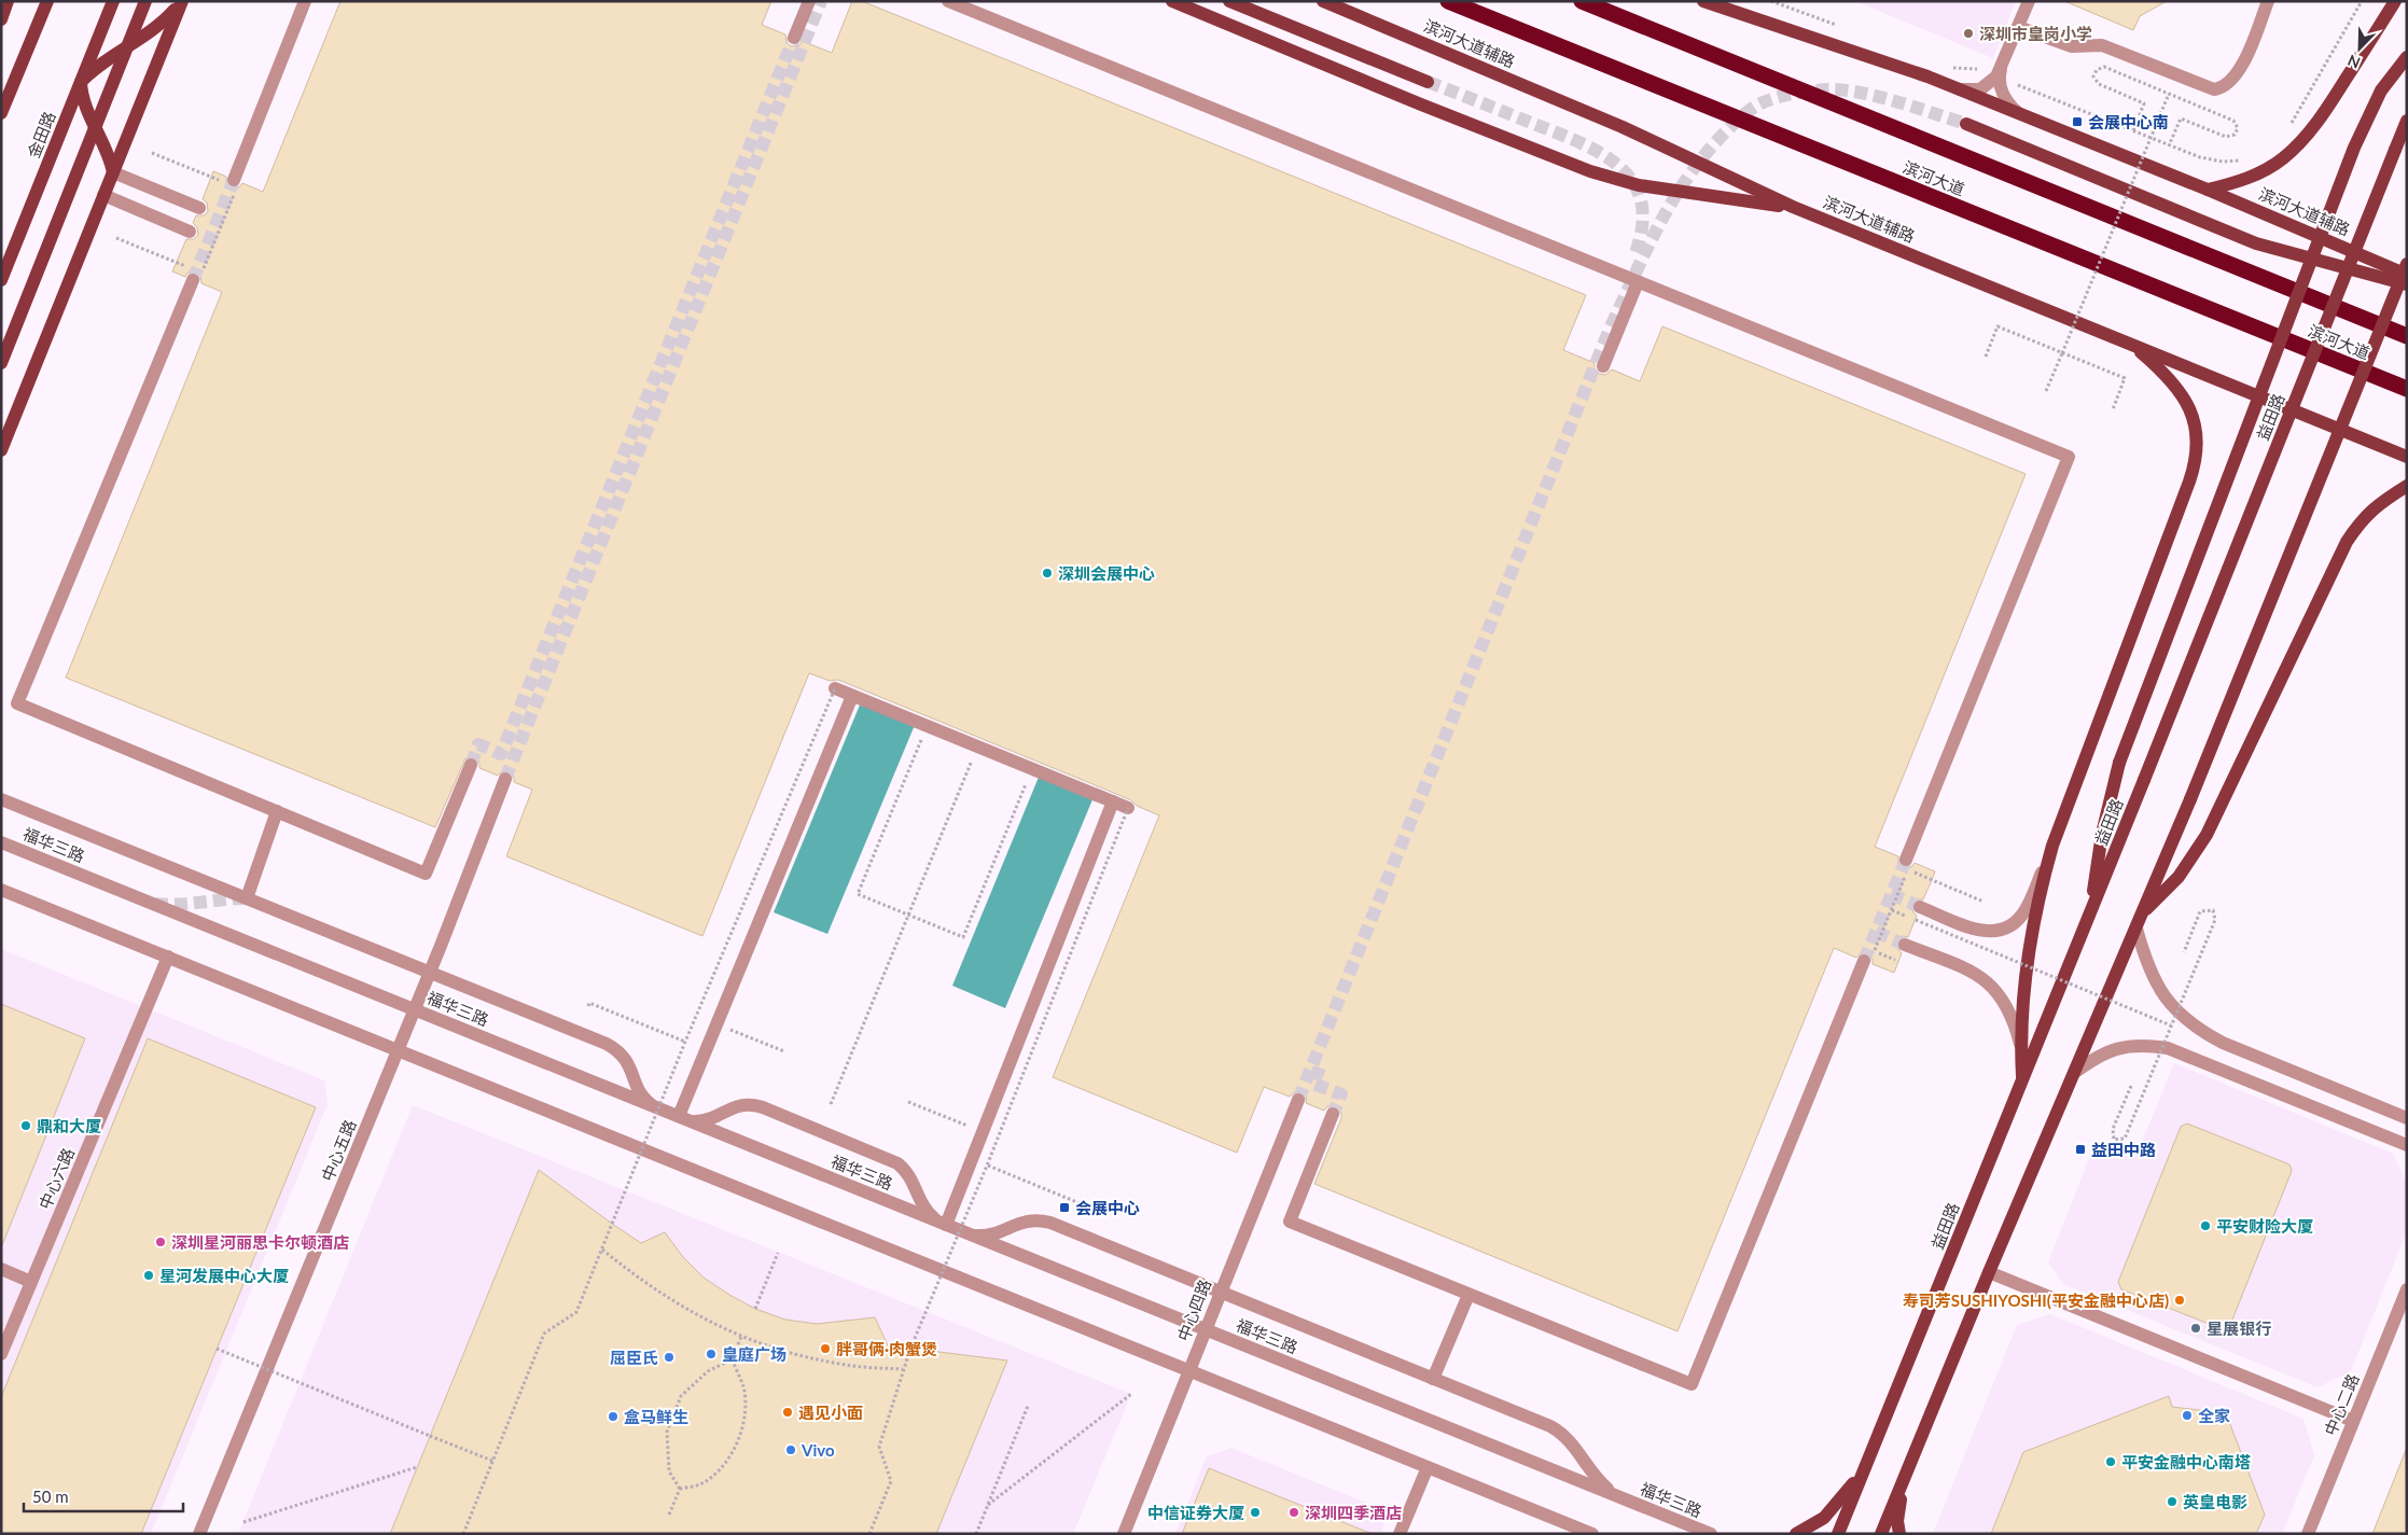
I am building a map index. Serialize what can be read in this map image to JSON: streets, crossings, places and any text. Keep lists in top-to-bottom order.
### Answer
{
  "streets": {
    "highway": ["滨河大道"],
    "main road": ["滨河大道辅路", "金田路", "益田路"],
    "street": [
      "福华三路",
      "中心五路",
      "中心六路",
      "中心四路",
      "中心二路"
    ]
  },
  "crossings": [
    ["福华三路", "中心五路"],
    ["福华三路", "中心四路"]
  ],
  "places": {
    "other": [
      "深圳市皇岗小学",
      "深圳会展中心",
      "鼎和大厦",
      "平安财险大厦",
      "深圳星河丽思卡尔顿酒店",
      "星河发展中心大厦",
      "寿司芳SUSHIYOSHI(平安金融中心店)",
      "星展银行",
      "胖哥俩·肉蟹煲",
      "皇庭广场",
      "屈臣氏",
      "遇见小面",
      "全家",
      "盒马鲜生",
      "Vivo",
      "平安金融中心南塔",
      "英皇电影",
      "中信证券大厦",
      "深圳四季酒店"
    ],
    "transit": ["会展中心南", "益田中路", "会展中心"]
  },
  "scale_bar": "50 m",
  "north": "bottom left"
}
